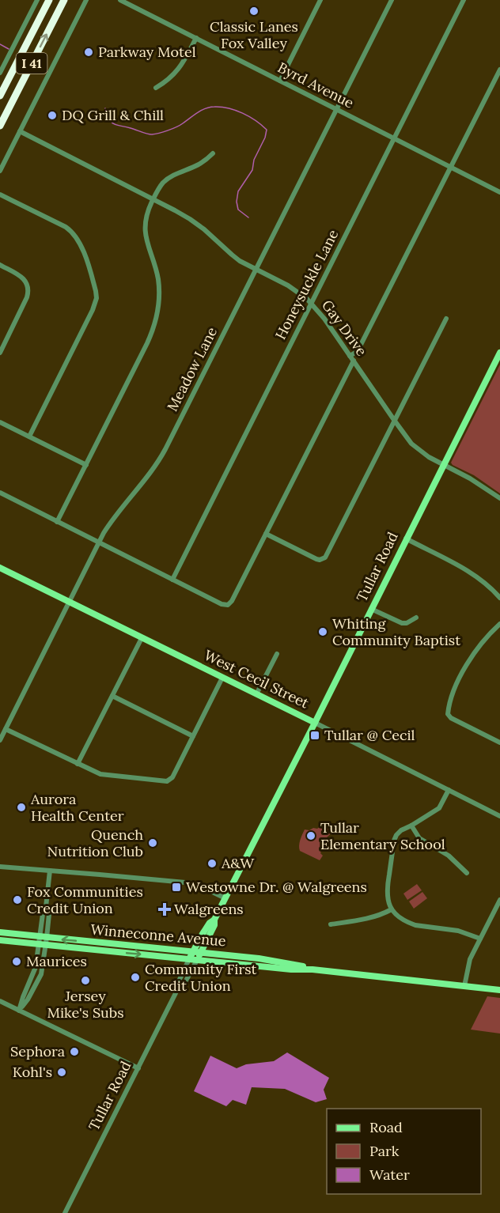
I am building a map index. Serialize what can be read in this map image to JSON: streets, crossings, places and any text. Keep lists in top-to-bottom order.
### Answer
{
  "streets": {
    "highway": ["I 41"],
    "main road": ["Tullar Road", "West Cecil Street", "Winneconne Avenue"],
    "street": [
      "Byrd Avenue",
      "Honeysuckle Lane",
      "Gay Drive",
      "Meadow Lane"
    ]
  },
  "crossings": [
    ["Byrd Avenue", "Honeysuckle Lane"],
    ["Byrd Avenue", "Meadow Lane"],
    ["Honeysuckle Lane", "Gay Drive"],
    ["Gay Drive", "Meadow Lane"],
    ["Gay Drive", "Tullar Road"],
    ["Meadow Lane", "West Cecil Street"],
    ["Tullar Road", "West Cecil Street"],
    ["Tullar Road", "Winneconne Avenue"]
  ],
  "places": {
    "other": [
      "Classic Lanes Fox Valley",
      "Parkway Motel",
      "DQ Grill & Chill",
      "Whiting Community Baptist",
      "Aurora Health Center",
      "Tullar Elementary School",
      "Quench Nutrition Club",
      "A&W",
      "Fox Communities Credit Union",
      "Maurices",
      "Community First Credit Union",
      "Jersey Mike's Subs",
      "Sephora",
      "Kohl's"
    ],
    "transit": ["Tullar @ Cecil", "Westowne Dr. @ Walgreens"],
    "health": ["Walgreens"]
  },
  "legend": ["Road", "Park", "Water"]
}
